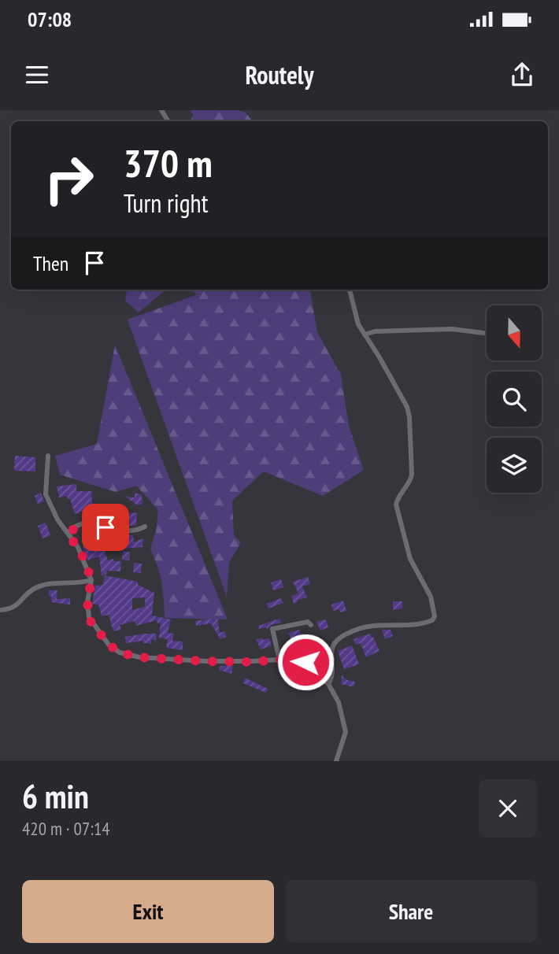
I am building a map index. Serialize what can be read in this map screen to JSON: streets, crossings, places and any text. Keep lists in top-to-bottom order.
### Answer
{
  "north": "bottom",
  "page": {
    "status": "07:08",
    "header": "Routely",
    "turn": ["370 m", "Turn right"],
    "then": "Then",
    "heading": ["6 min", "420 m · 07:14"],
    "buttons": ["Exit", "Share"]
  }
}
